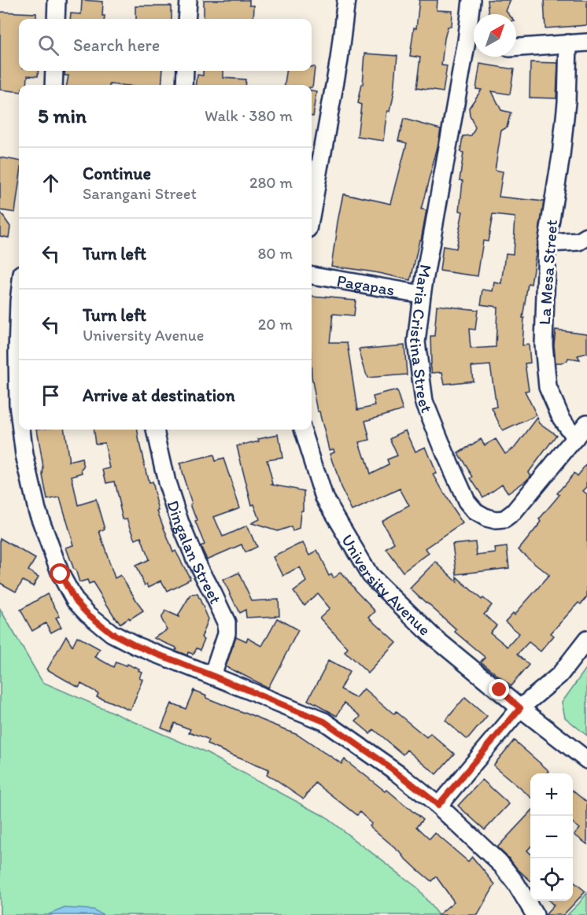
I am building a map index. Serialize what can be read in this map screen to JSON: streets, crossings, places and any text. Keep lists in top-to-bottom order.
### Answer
{
  "streets": {
    "street": [
      "La Mesa Street",
      "Pagapas",
      "Maria Cristina Street",
      "Dingalan Street",
      "University Avenue"
    ]
  },
  "crossings": [
    ["La Mesa Street", "Maria Cristina Street"],
    ["Pagapas", "Maria Cristina Street"]
  ],
  "north": "top right",
  "page": {
    "search": "Search here",
    "heading": ["5 min", "Walk · 380 m"],
    "list": [
      ["Continue", "Sarangani Street", "280 m"],
      ["Turn left", "80 m"],
      ["Turn left", "University Avenue", "20 m"],
      "Arrive at destination"
    ],
    "map_buttons": ["+", "−"]
  }
}
